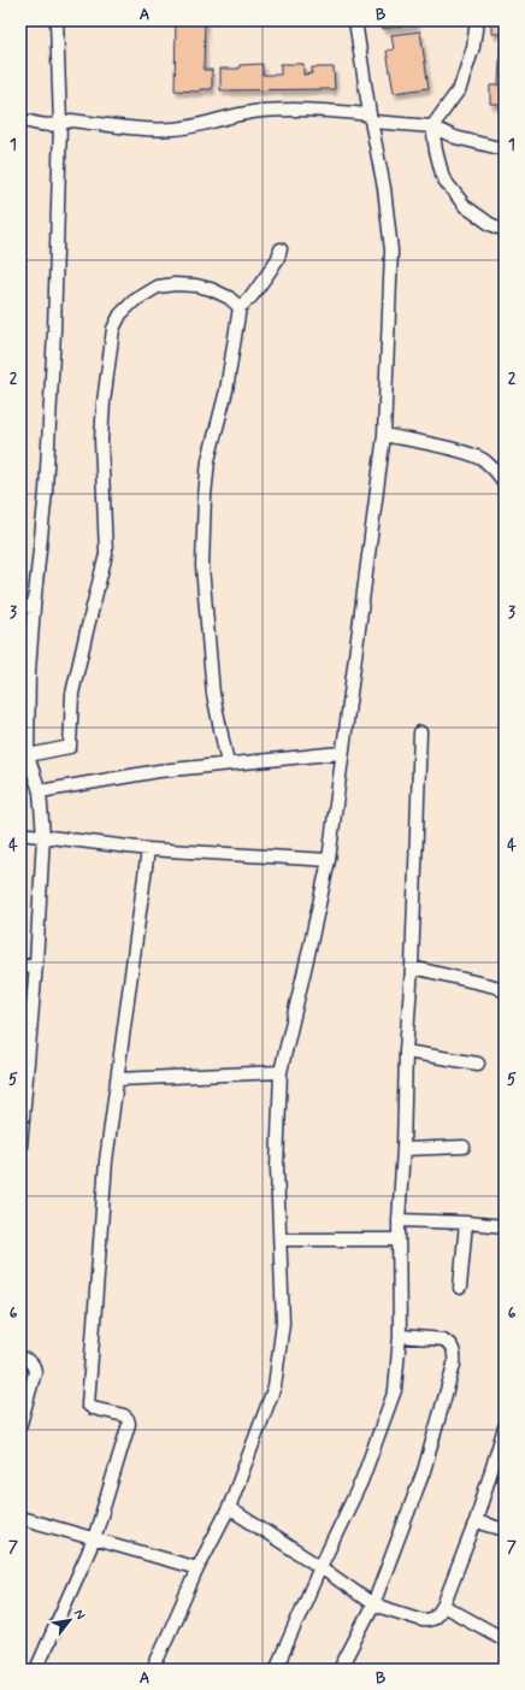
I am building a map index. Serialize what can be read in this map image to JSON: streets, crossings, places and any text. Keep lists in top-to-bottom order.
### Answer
{
  "north": "top right",
  "grid": {
    "columns": ["A", "B"],
    "rows": [
      "1",
      "2",
      "3",
      "4",
      "5",
      "6",
      "7"
    ]
  }
}
